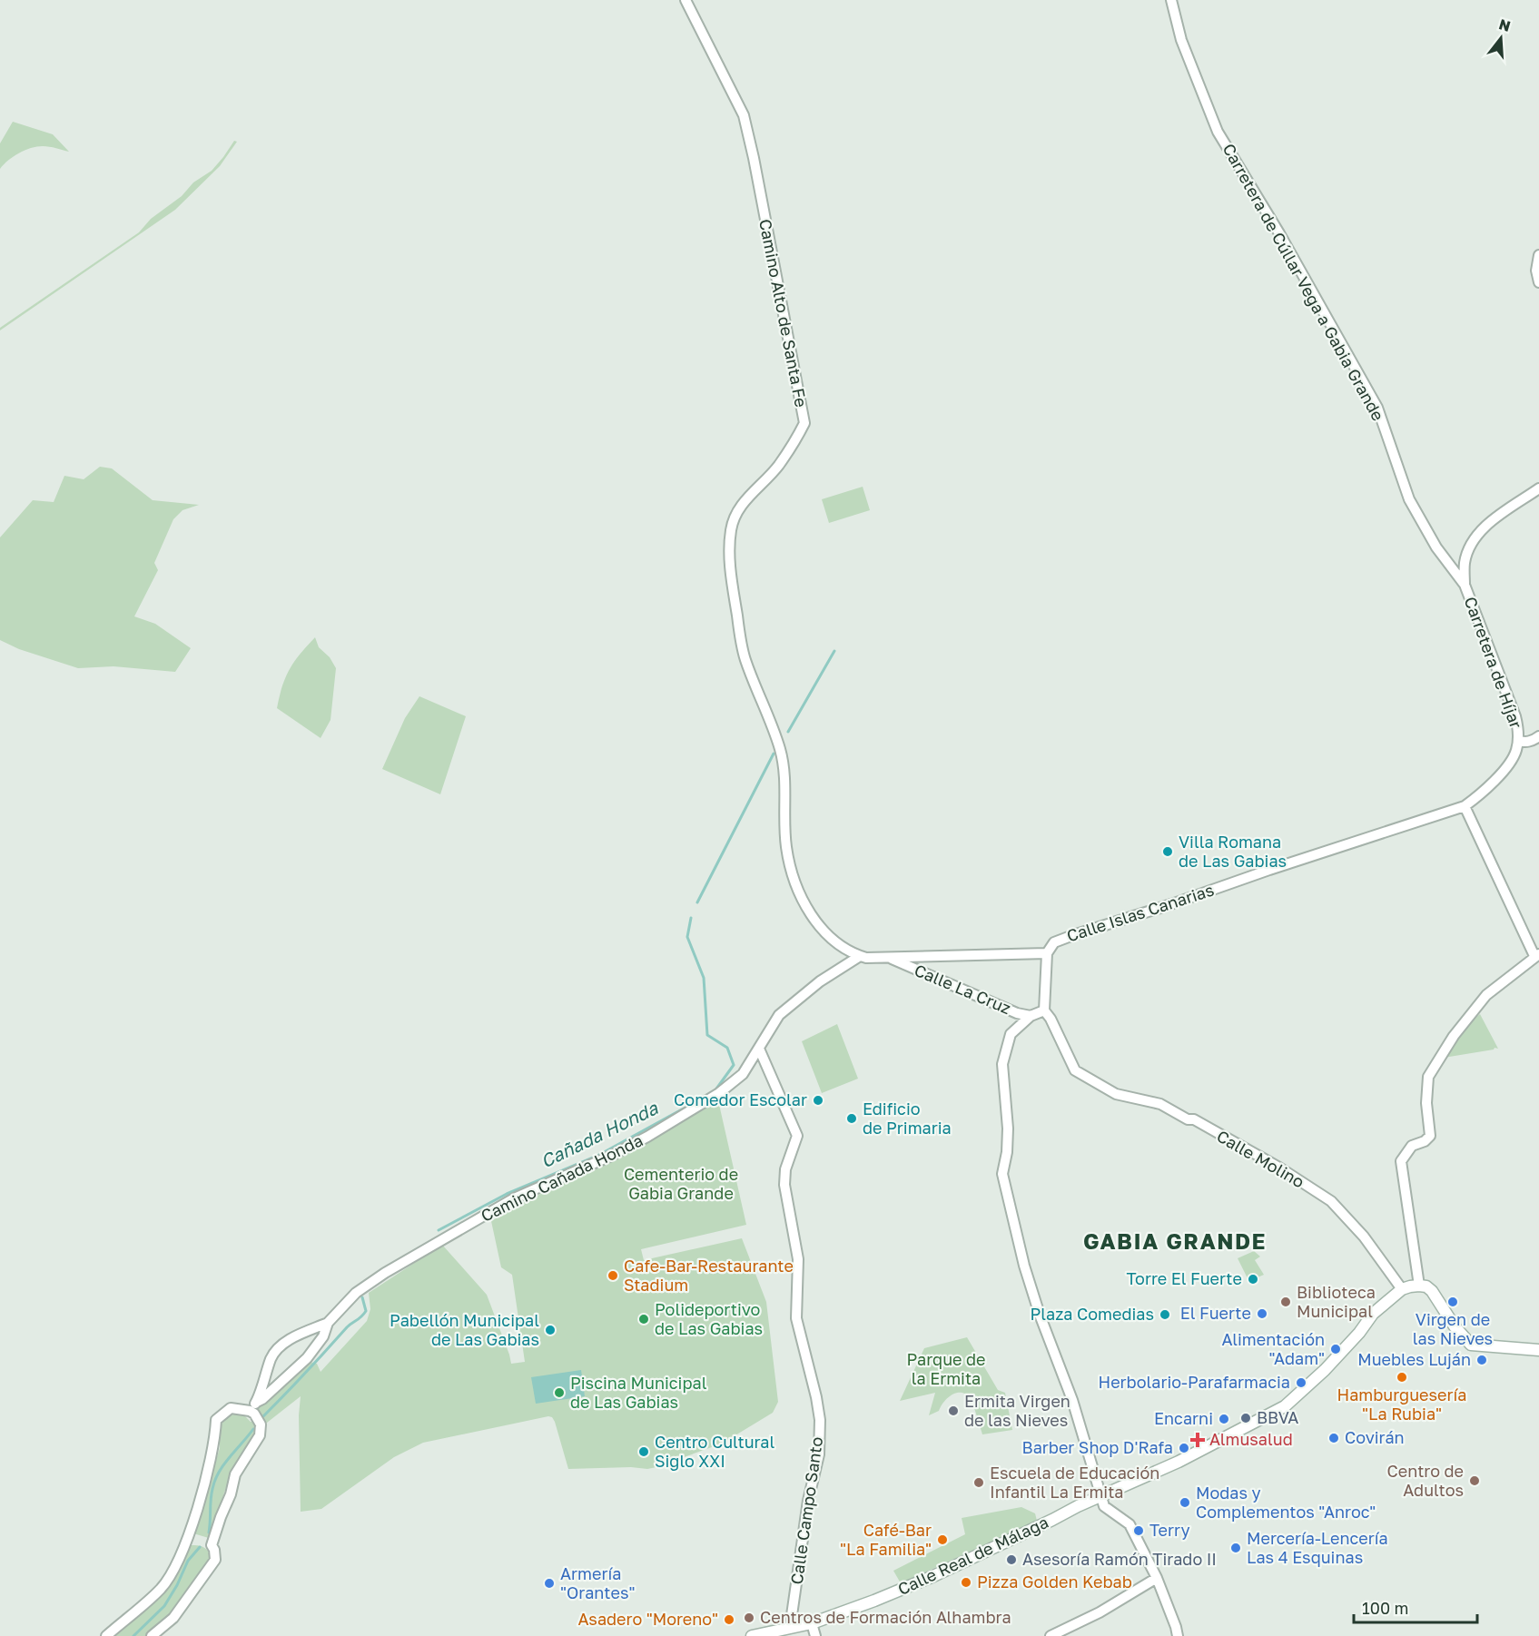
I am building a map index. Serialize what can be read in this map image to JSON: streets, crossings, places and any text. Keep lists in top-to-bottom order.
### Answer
{
  "streets": {
    "main road": ["Calle Real de Málaga"],
    "street": [
      "Carretera de Cúllar Vega a Gabia Grande",
      "Camino Alto de Santa Fe",
      "Carretera de Híjar",
      "Calle Islas Canarias",
      "Calle La Cruz",
      "Calle Molino",
      "Camino Cañada Honda",
      "Calle Campo Santo"
    ]
  },
  "crossings": [
    ["Carretera de Cúllar Vega a Gabia Grande", "Carretera de Híjar"],
    ["Camino Alto de Santa Fe", "Camino Cañada Honda"],
    ["Calle La Cruz", "Calle Molino"],
    ["Calle Molino", "Calle Real de Málaga"],
    ["Camino Cañada Honda", "Calle Campo Santo"],
    ["Calle Campo Santo", "Calle Real de Málaga"]
  ],
  "districts": ["GABIA GRANDE"],
  "water": ["Cañada Honda"],
  "parks": ["Cementerio de Gabia Grande", "Parque de la Ermita"],
  "places": {
    "other": [
      "Villa Romana de Las Gabias",
      "Comedor Escolar",
      "Edificio de Primaria",
      "Cafe-Bar-Restaurante Stadium",
      "Torre El Fuerte",
      "Biblioteca Municipal",
      "Virgen de las Nieves",
      "El Fuerte",
      "Plaza Comedias",
      "Polideportivo de Las Gabias",
      "Pabellón Municipal de Las Gabias",
      "Alimentación \"Adam\"",
      "Muebles Luján",
      "Hamburguesería \"La Rubia\"",
      "Herbolario-Parafarmacia",
      "Piscina Municipal de Las Gabias",
      "Ermita Virgen de las Nieves",
      "BBVA",
      "Encarni",
      "Covirán",
      "Barber Shop D'Rafa",
      "Centro Cultural Siglo XXI",
      "Centro de Adultos",
      "Escuela de Educación Infantil La Ermita",
      "Modas y Complementos \"Anroc\"",
      "Terry",
      "Café-Bar \"La Familia\"",
      "Mercería-Lencería Las 4 Esquinas",
      "Asesoría Ramón Tirado II",
      "Pizza Golden Kebab",
      "Armería \"Orantes\"",
      "Centros de Formación Alhambra",
      "Asadero \"Moreno\""
    ],
    "health": ["Almusalud"]
  },
  "scale_bar": "100 m",
  "north": "top"
}
